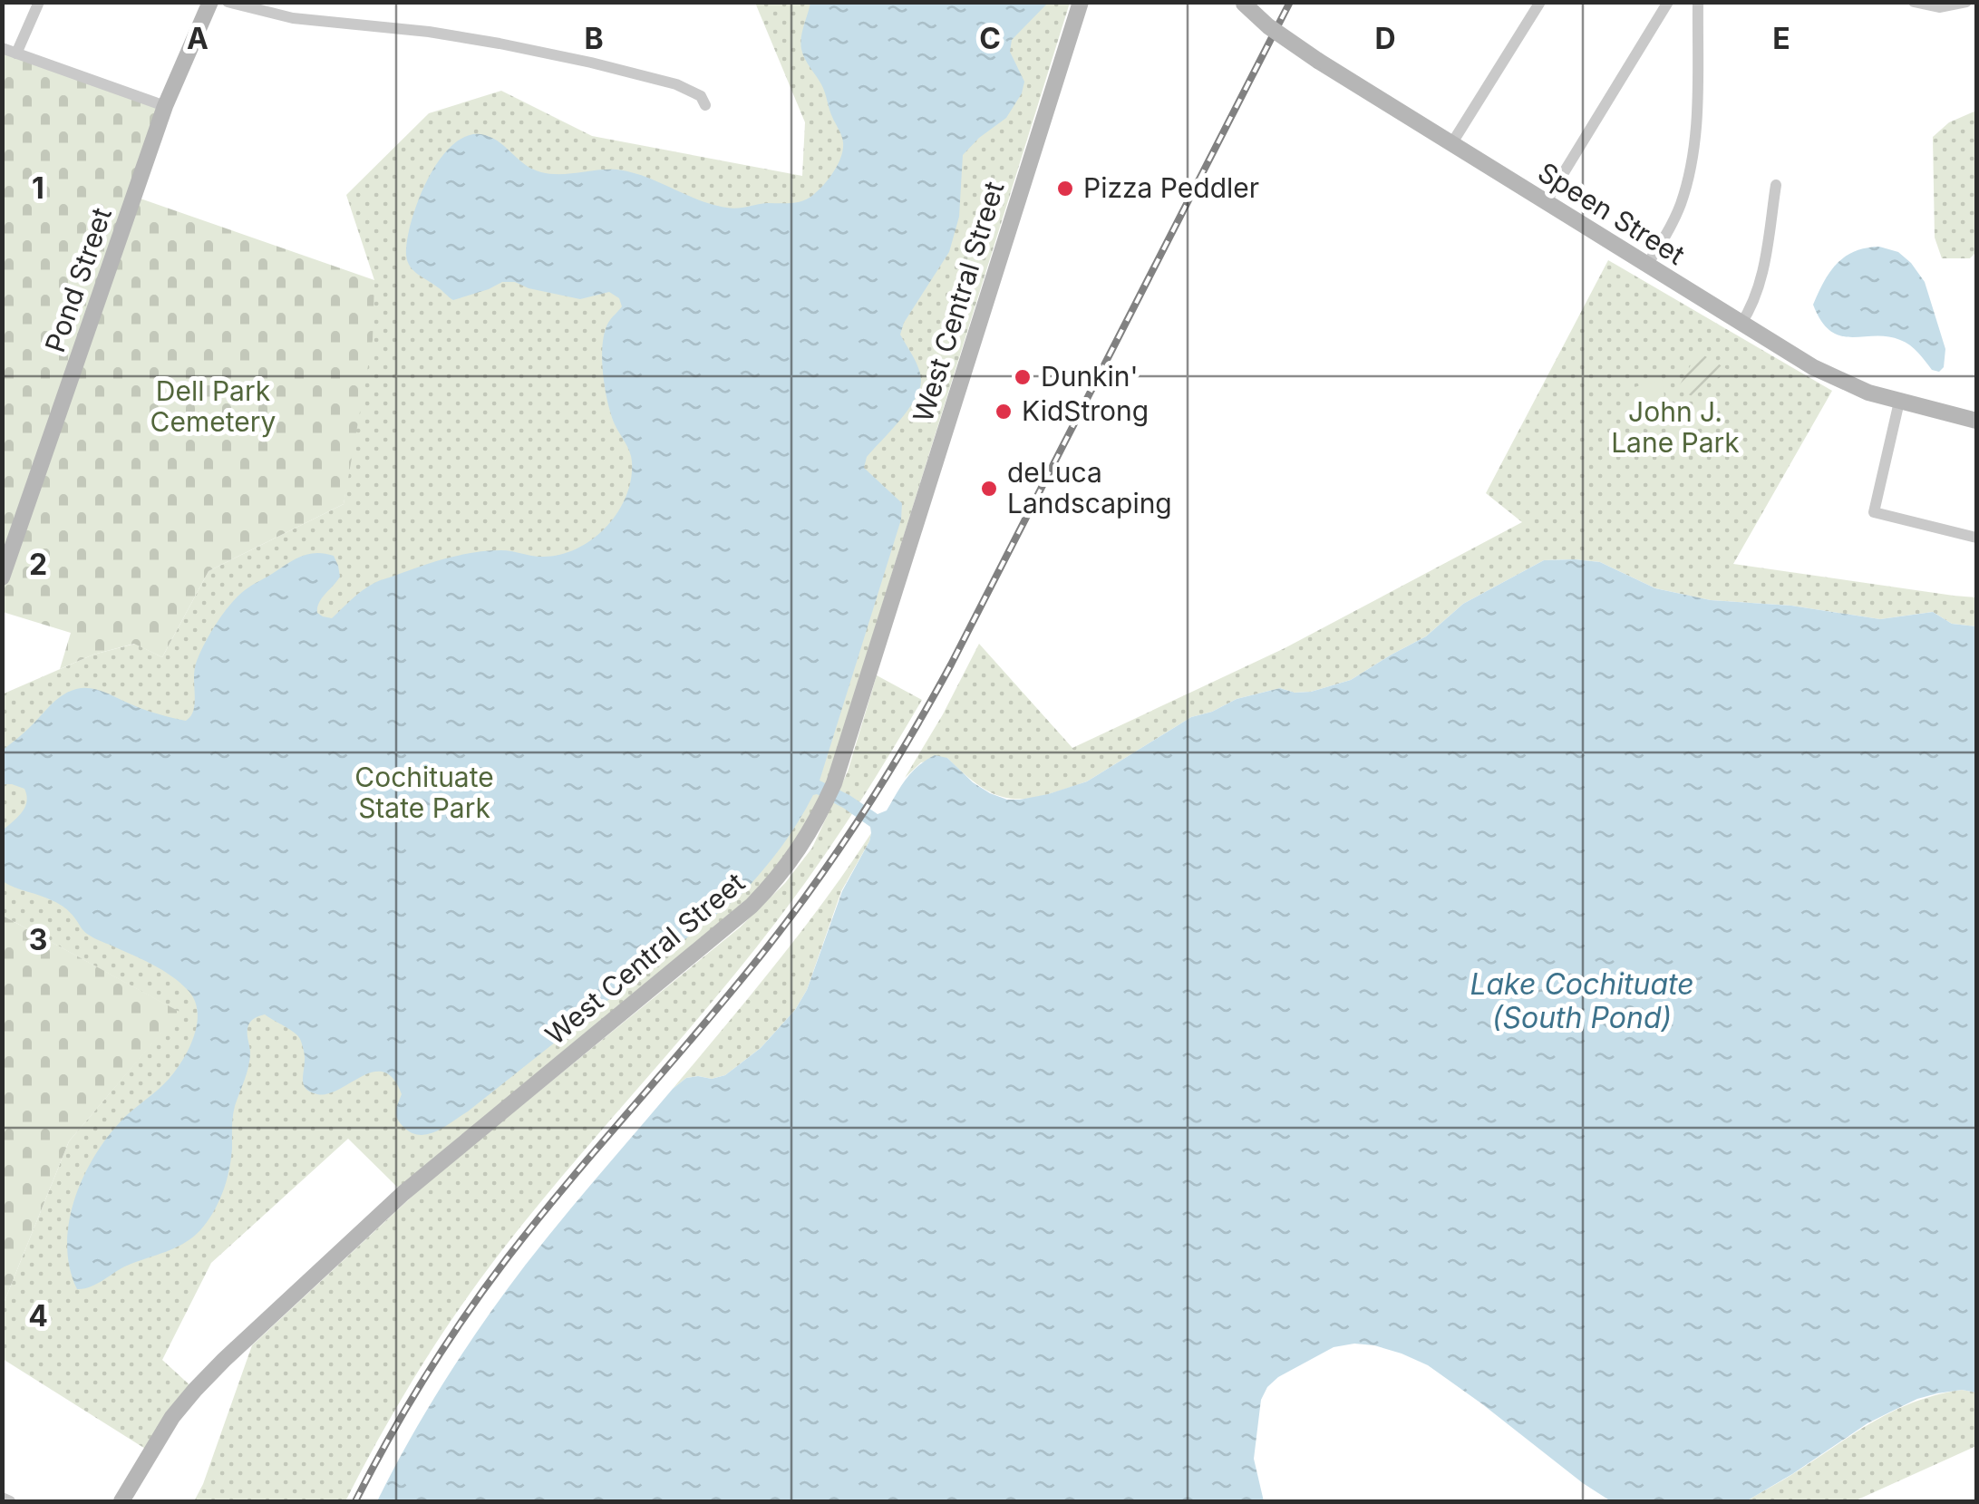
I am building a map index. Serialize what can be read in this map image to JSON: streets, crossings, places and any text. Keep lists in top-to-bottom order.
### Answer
{
  "streets": {
    "main road": ["Speen Street", "Pond Street", "West Central Street"]
  },
  "water": ["Lake Cochituate (South Pond)"],
  "parks": ["Dell Park Cemetery", "John J. Lane Park", "Cochituate State Park"],
  "places": [
    "Pizza Peddler",
    "Dunkin'",
    "KidStrong",
    "deLuca Landscaping"
  ],
  "grid": {
    "columns": [
      "A",
      "B",
      "C",
      "D",
      "E"
    ],
    "rows": [
      "1",
      "2",
      "3",
      "4"
    ]
  }
}
